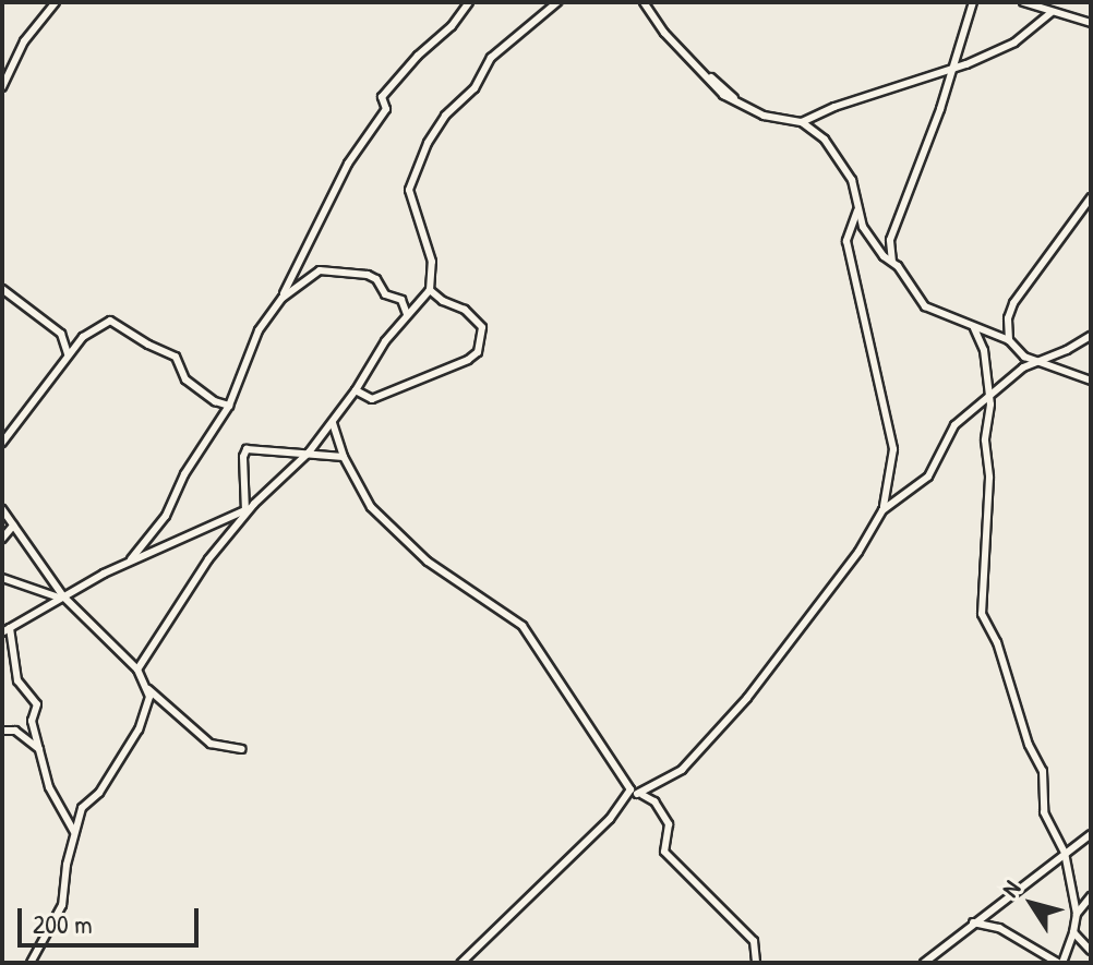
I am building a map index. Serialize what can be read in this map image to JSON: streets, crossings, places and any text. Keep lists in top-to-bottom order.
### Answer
{
  "scale_bar": "200 m",
  "north": "top left"
}
